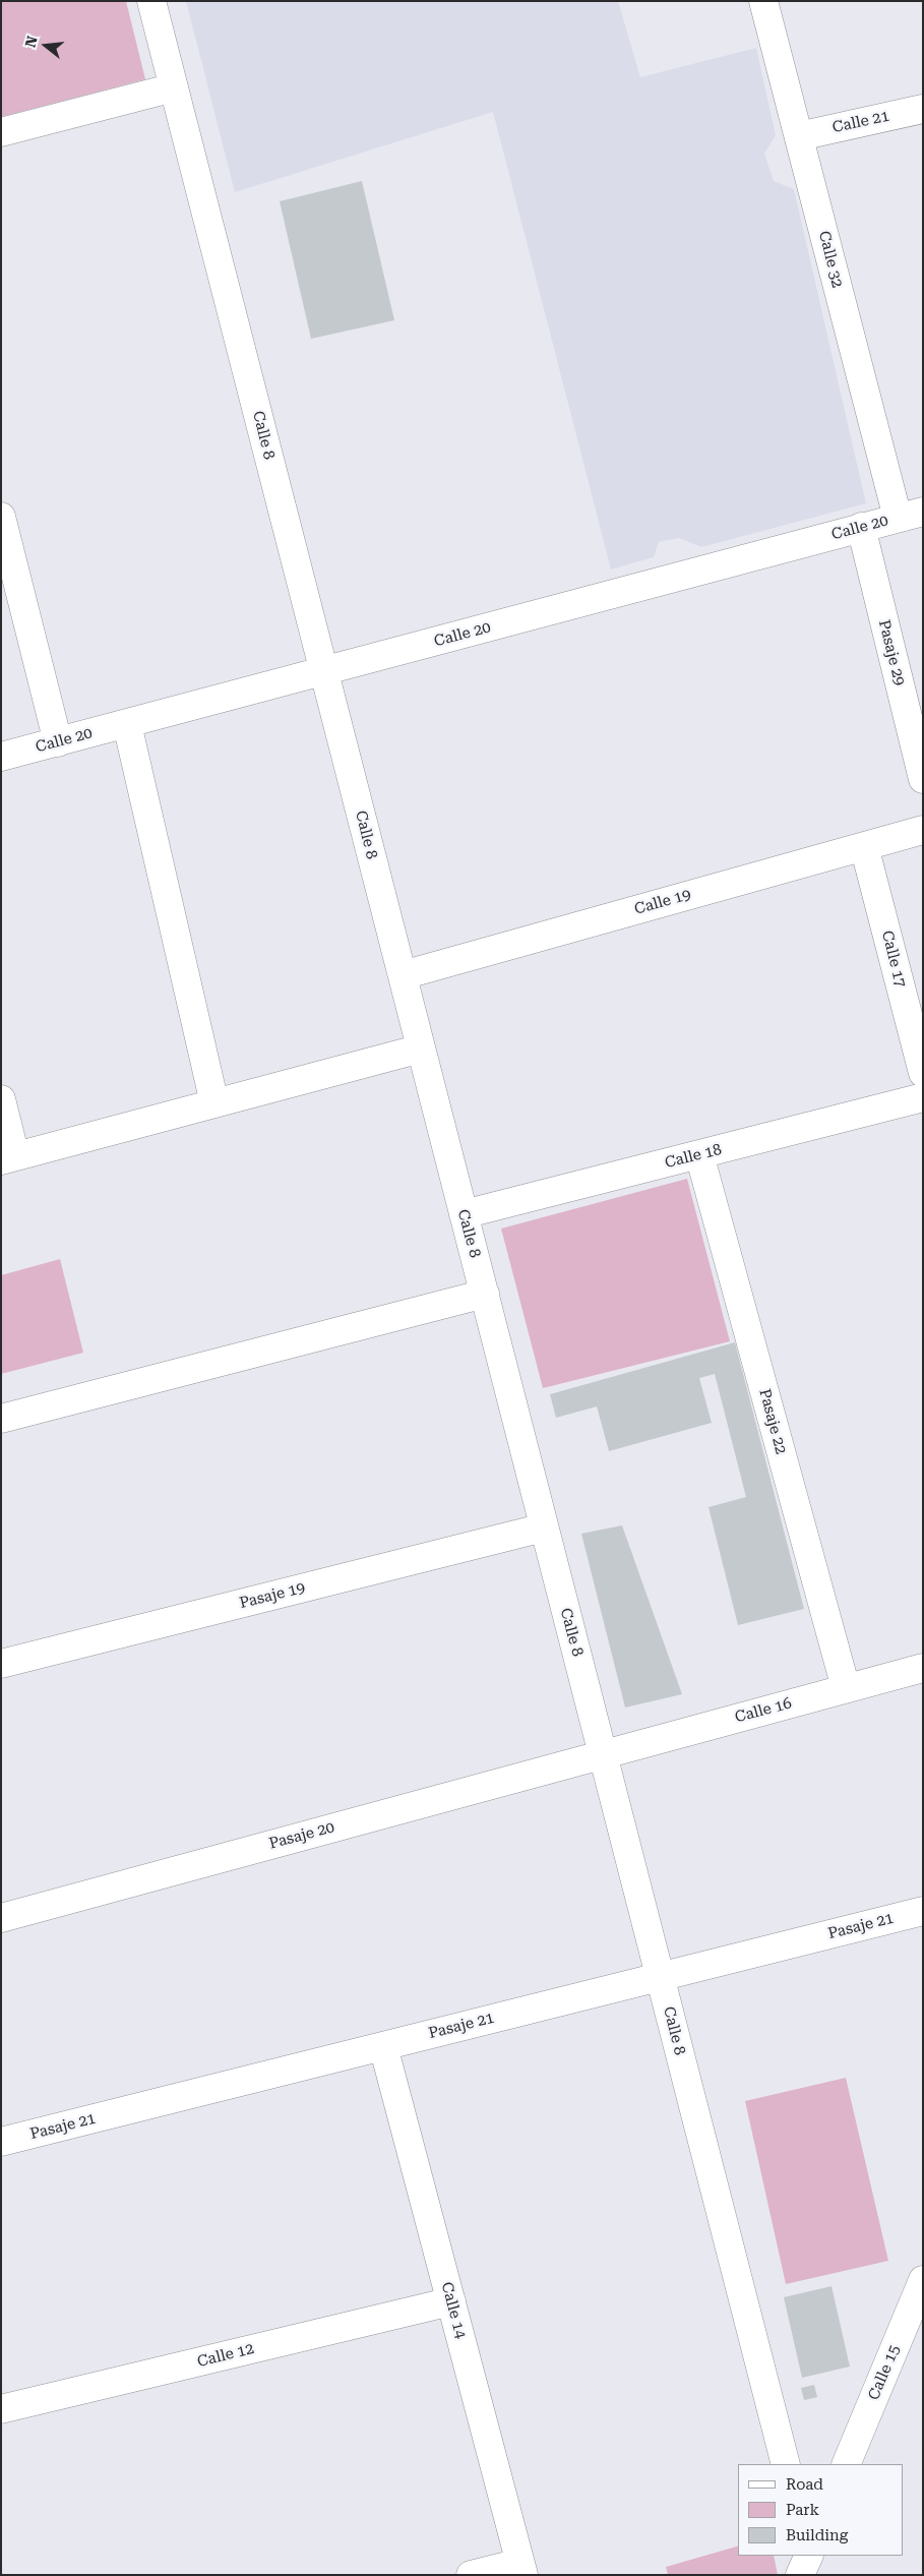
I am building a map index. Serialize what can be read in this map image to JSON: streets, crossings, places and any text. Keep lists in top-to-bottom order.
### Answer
{
  "streets": {
    "street": [
      "Calle 21",
      "Calle 32",
      "Calle 8",
      "Calle 20",
      "Pasaje 29",
      "Calle 19",
      "Calle 17",
      "Calle 18",
      "Pasaje 22",
      "Pasaje 19",
      "Calle 16",
      "Pasaje 20",
      "Pasaje 21",
      "Calle 14",
      "Calle 12",
      "Calle 15"
    ]
  },
  "crossings": [
    ["Calle 21", "Calle 32"],
    ["Calle 32", "Calle 20"],
    ["Calle 8", "Calle 20"],
    ["Calle 8", "Calle 19"],
    ["Calle 8", "Calle 18"],
    ["Calle 8", "Pasaje 19"],
    ["Calle 8", "Calle 16"],
    ["Calle 8", "Pasaje 20"],
    ["Calle 8", "Pasaje 21"],
    ["Calle 20", "Pasaje 29"],
    ["Calle 19", "Calle 17"],
    ["Calle 18", "Pasaje 22"],
    ["Pasaje 22", "Calle 16"],
    ["Calle 16", "Pasaje 20"],
    ["Pasaje 21", "Calle 14"],
    ["Calle 14", "Calle 12"]
  ],
  "legend": ["Road", "Park", "Building"],
  "north": "left"
}
